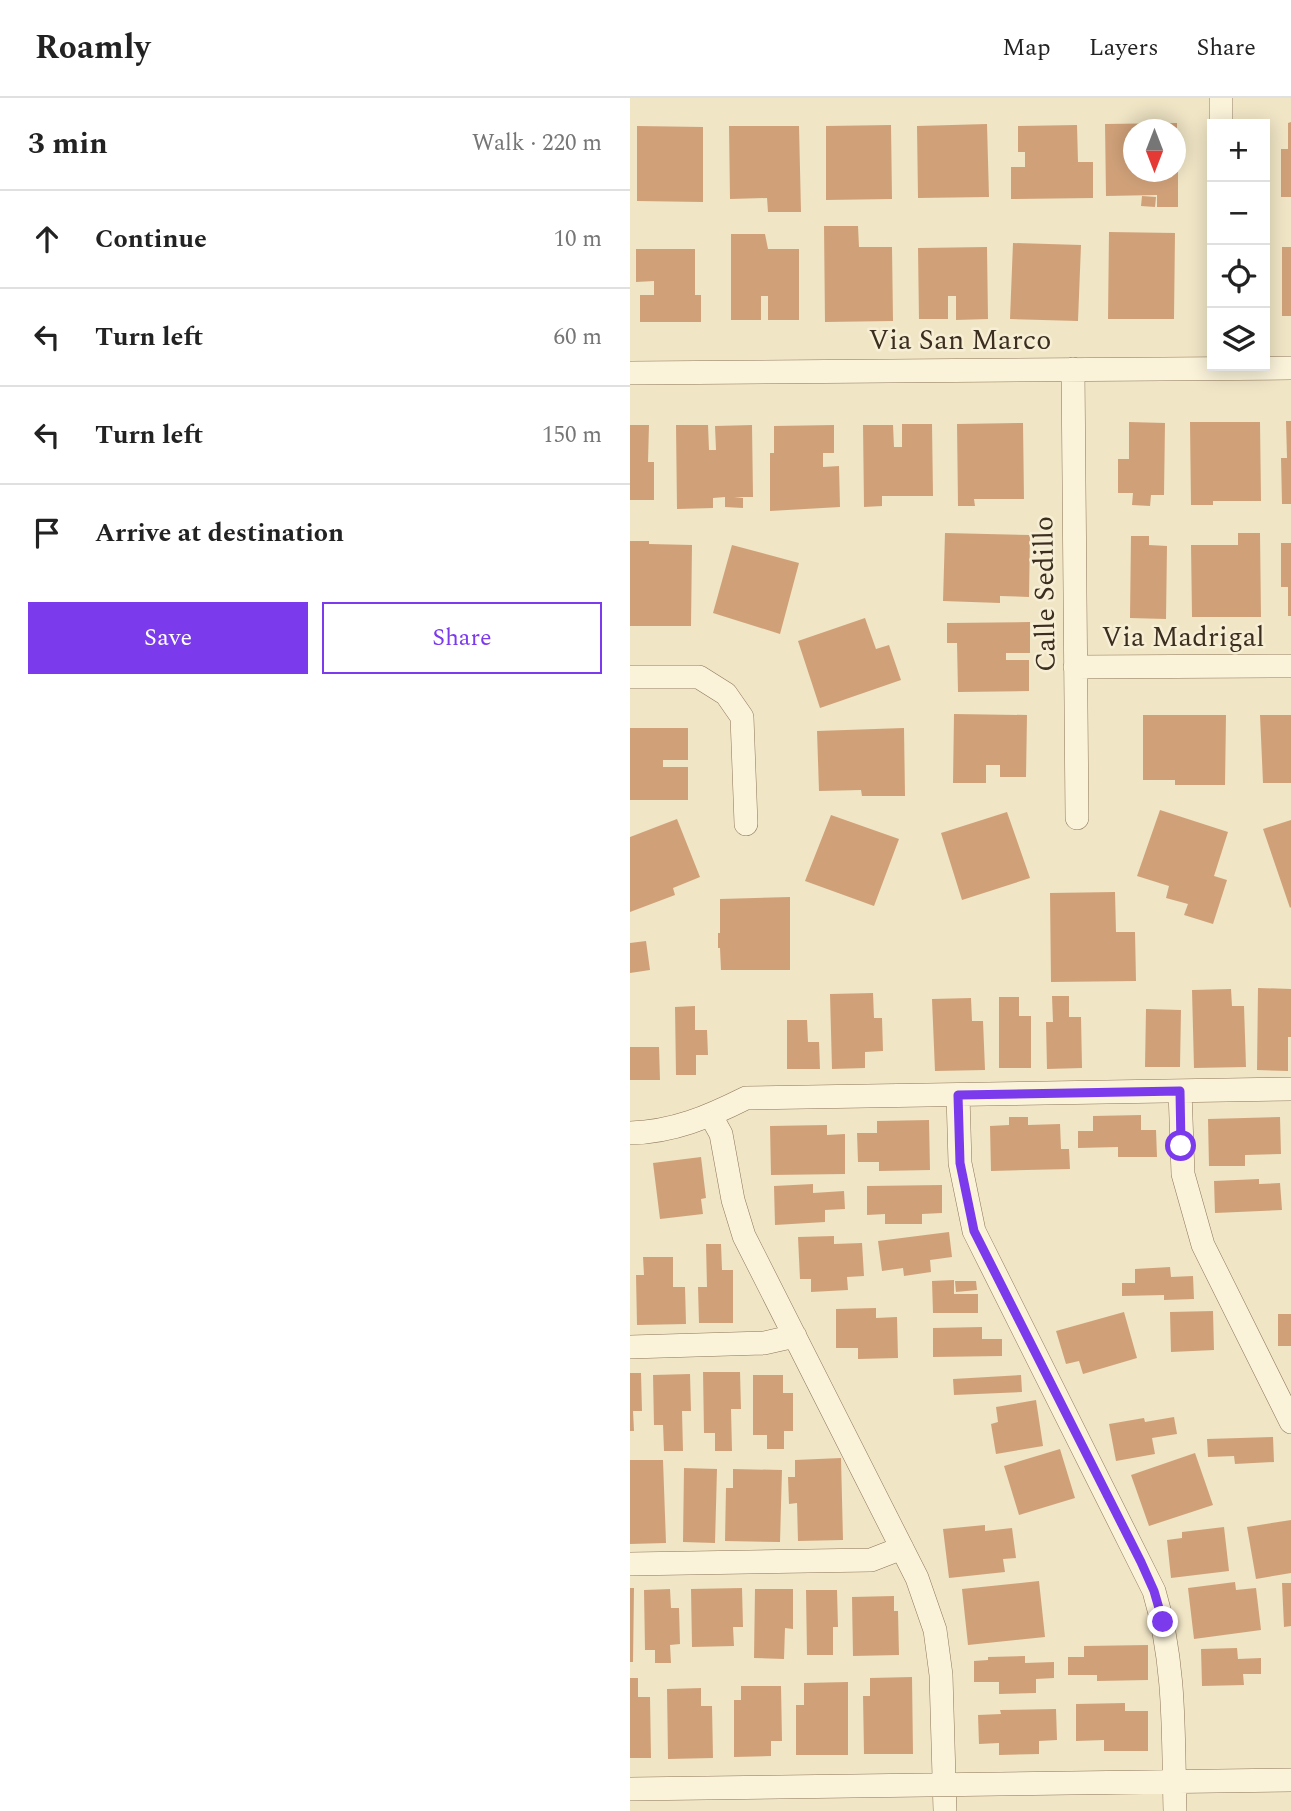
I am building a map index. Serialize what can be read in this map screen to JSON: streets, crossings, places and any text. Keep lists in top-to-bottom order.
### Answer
{
  "streets": {
    "street": ["Via San Marco", "Calle Sedillo", "Via Madrigal"]
  },
  "crossings": [
    ["Via San Marco", "Calle Sedillo"],
    ["Calle Sedillo", "Via Madrigal"]
  ],
  "north": "bottom",
  "page": {
    "header": "Roamly",
    "nav": ["Map", "Layers", "Share"],
    "heading": ["3 min", "Walk · 220 m"],
    "map_buttons": ["+", "−"],
    "list": [
      ["Continue", "10 m"],
      ["Turn left", "60 m"],
      ["Turn left", "150 m"],
      "Arrive at destination"
    ],
    "buttons": ["Save", "Share"]
  }
}
